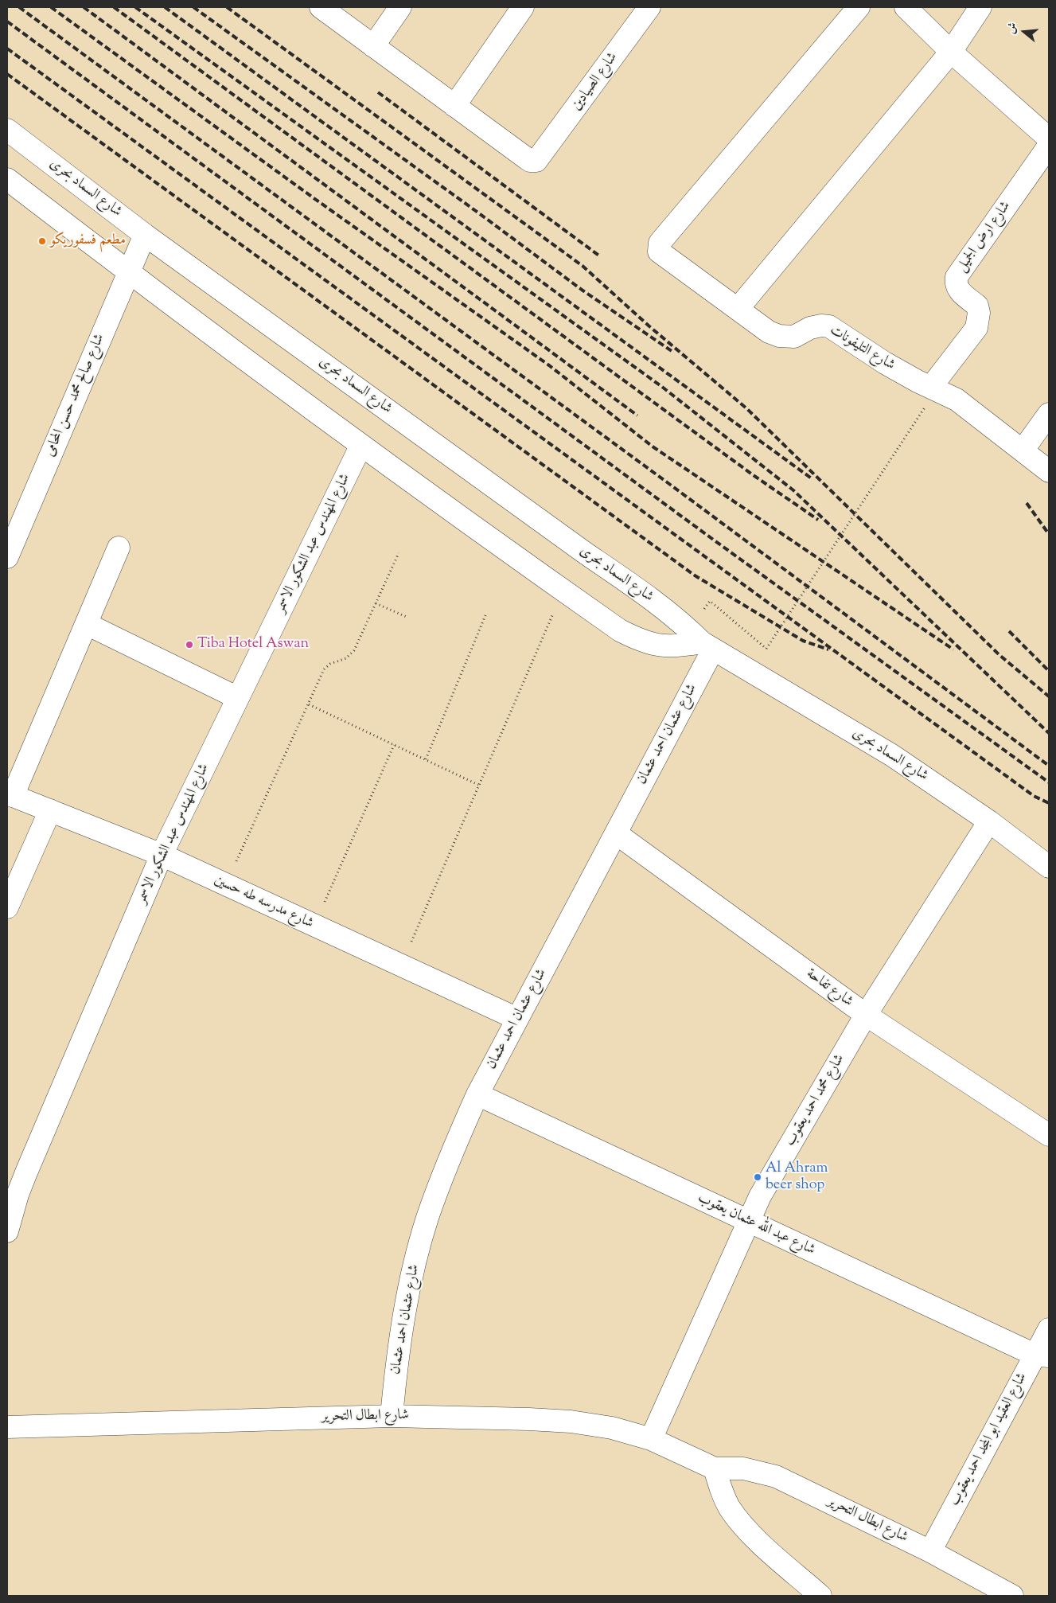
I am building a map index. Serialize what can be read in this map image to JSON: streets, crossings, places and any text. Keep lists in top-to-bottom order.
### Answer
{
  "streets": {
    "street": [
      "شارع الصيادين",
      "شارع السماد بحرى",
      "شارع ارض الجميل",
      "شارع التليفونات",
      "شارع صالح محمد حسن المحامى",
      "شارع المهندس عبد الشكور الاسمر",
      "شارع عثمان احمد عثمان",
      "شارع مدرسه طه حسين",
      "شارع تفاحة",
      "شارع محمد احمد يعقوب",
      "شارع عبد الله عثمان يعقوب",
      "شارع ابطال التحرير",
      "شارع العقيد ابو المجد احمد يعقوب"
    ]
  },
  "crossings": [
    ["شارع السماد بحرى", "شارع صالح محمد حسن المحامى"],
    ["شارع السماد بحرى", "شارع عثمان احمد عثمان"],
    ["شارع السماد بحرى", "شارع محمد احمد يعقوب"],
    ["شارع ارض الجميل", "شارع التليفونات"],
    ["شارع المهندس عبد الشكور الاسمر", "شارع مدرسه طه حسين"],
    ["شارع عثمان احمد عثمان", "شارع مدرسه طه حسين"],
    ["شارع عثمان احمد عثمان", "شارع تفاحة"],
    ["شارع عثمان احمد عثمان", "شارع عبد الله عثمان يعقوب"],
    ["شارع عثمان احمد عثمان", "شارع ابطال التحرير"],
    ["شارع تفاحة", "شارع محمد احمد يعقوب"],
    ["شارع محمد احمد يعقوب", "شارع عبد الله عثمان يعقوب"],
    ["شارع محمد احمد يعقوب", "شارع ابطال التحرير"],
    ["شارع عبد الله عثمان يعقوب", "شارع العقيد ابو المجد احمد يعقوب"],
    ["شارع ابطال التحرير", "شارع العقيد ابو المجد احمد يعقوب"]
  ],
  "places": ["مطعم فسفوريكو", "Tiba Hotel Aswan", "Al Ahram beer shop"],
  "north": "left"
}
